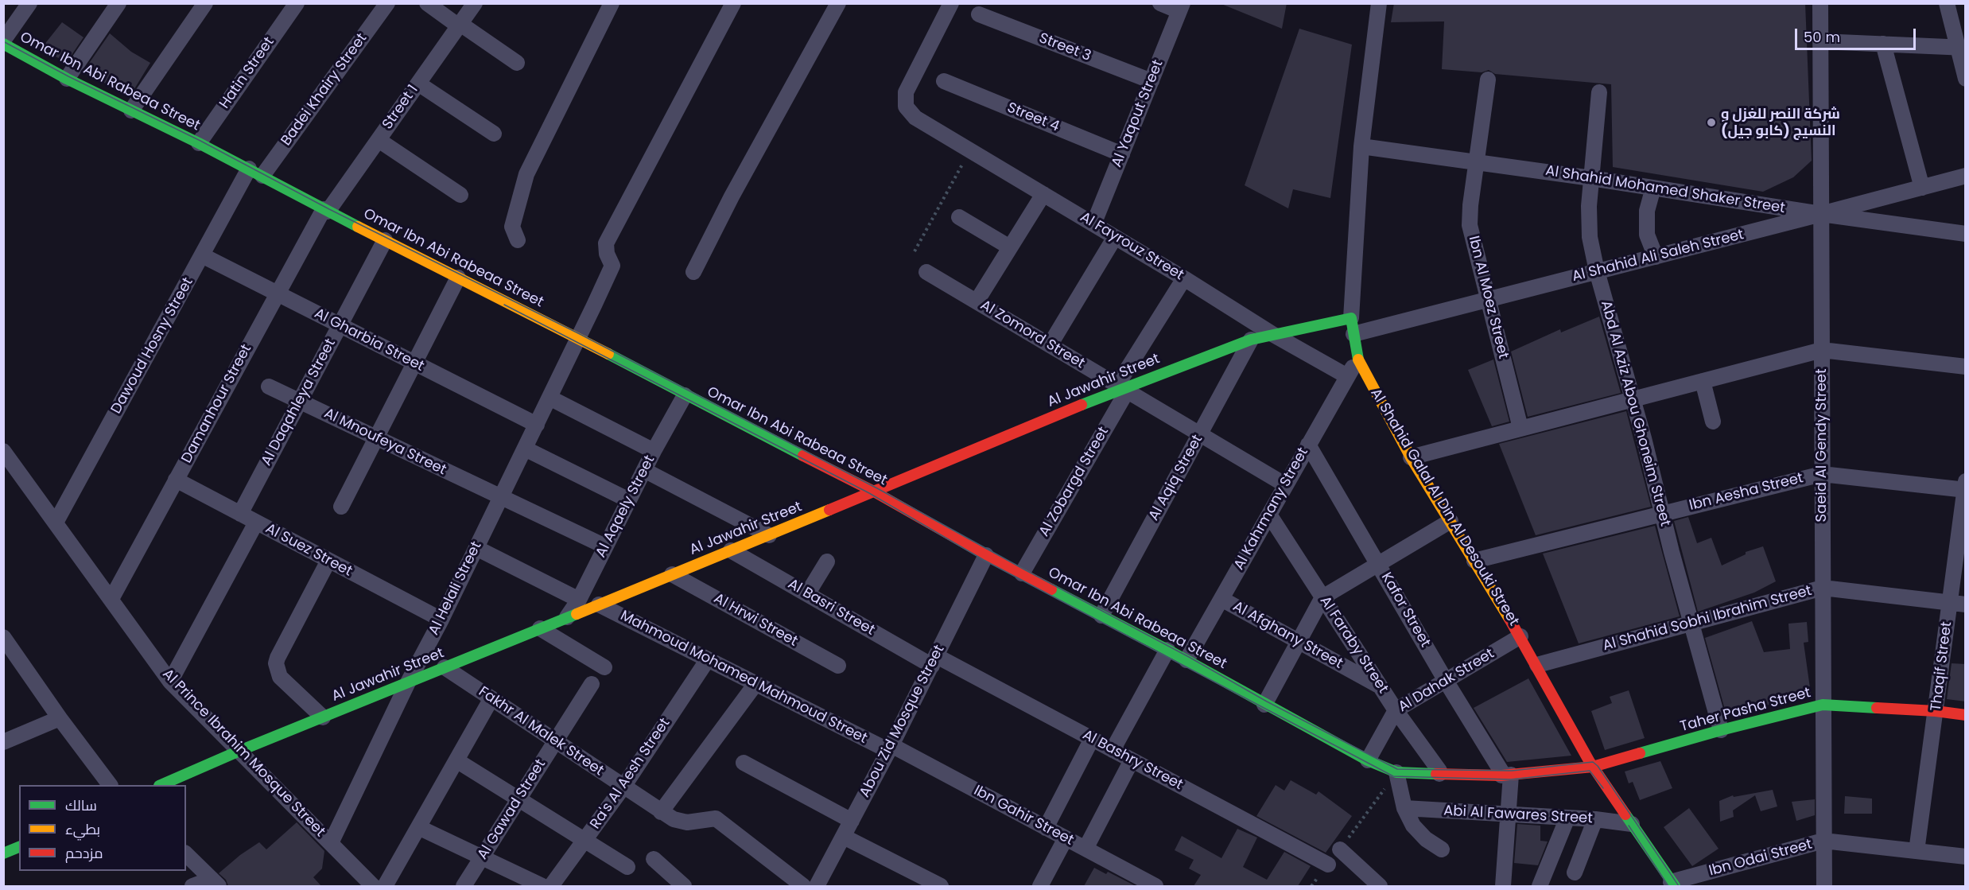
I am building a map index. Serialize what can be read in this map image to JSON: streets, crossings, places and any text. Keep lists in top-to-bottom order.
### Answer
{
  "streets": {
    "street": [
      "Street 3",
      "Hatin Street",
      "Omar Ibn Abi Rabeaa Street",
      "Badei Khairy Street",
      "Street 1",
      "Al Yaqout Street",
      "Street 4",
      "Al Shahid Mohamed Shaker Street",
      "Al Fayrouz Street",
      "Al Shahid Ali Saleh Street",
      "Ibn Al Moez Street",
      "Al Zomord Street",
      "Al Gharbia Street",
      "Dawoud Hosny Street",
      "Al Jawahir Street",
      "Al Daqahleya Street",
      "Damanhour Street",
      "Abd Al Aziz Abou Ghoneim Street",
      "Al Mnoufeya Street",
      "Saeid Al Gendy Street",
      "Al Aqiq Street",
      "Al Zobargd Street",
      "Ibn Aesha Street",
      "Al Aqaely Street",
      "Al Shahid Galal Al Din Al Desouki Street",
      "Al Kahrmany Street",
      "Al Suez Street",
      "Al Helali Street",
      "Al Basri Street",
      "Kafor Street",
      "Al Shahid Sobhi Ibrahim Street",
      "Al Hrwi Street",
      "Al Afghany Street",
      "Al Faraby Street",
      "Thaqif Street",
      "Mahmoud Mohamed Mahmoud Street",
      "Al Dahak Street",
      "Taher Pasha Street",
      "Abou Zid Mosque Street",
      "Fakhr Al Malek Street",
      "Al Prince Ibrahim Mosque Street",
      "Al Bashry Street",
      "Ra's Al Aesh Street",
      "Al Gawad Street",
      "Abi Al Fawares Street",
      "Ibn Gahir Street",
      "Ibn Odai Street"
    ]
  },
  "crossings": [
    ["Street 3", "Al Yaqout Street"],
    ["Hatin Street", "Omar Ibn Abi Rabeaa Street"],
    ["Omar Ibn Abi Rabeaa Street", "Badei Khairy Street"],
    ["Omar Ibn Abi Rabeaa Street", "Street 1"],
    ["Omar Ibn Abi Rabeaa Street", "Dawoud Hosny Street"],
    ["Omar Ibn Abi Rabeaa Street", "Al Jawahir Street"],
    ["Omar Ibn Abi Rabeaa Street", "Al Daqahleya Street"],
    ["Omar Ibn Abi Rabeaa Street", "Damanhour Street"],
    ["Omar Ibn Abi Rabeaa Street", "Al Aqiq Street"],
    ["Omar Ibn Abi Rabeaa Street", "Al Zobargd Street"],
    ["Omar Ibn Abi Rabeaa Street", "Al Aqaely Street"],
    ["Omar Ibn Abi Rabeaa Street", "Al Shahid Galal Al Din Al Desouki Street"],
    ["Omar Ibn Abi Rabeaa Street", "Al Kahrmany Street"],
    ["Omar Ibn Abi Rabeaa Street", "Al Helali Street"],
    ["Omar Ibn Abi Rabeaa Street", "Kafor Street"],
    ["Omar Ibn Abi Rabeaa Street", "Al Faraby Street"],
    ["Omar Ibn Abi Rabeaa Street", "Al Dahak Street"],
    ["Omar Ibn Abi Rabeaa Street", "Taher Pasha Street"],
    ["Omar Ibn Abi Rabeaa Street", "Abou Zid Mosque Street"],
    ["Badei Khairy Street", "Dawoud Hosny Street"],
    ["Street 1", "Damanhour Street"],
    ["Al Yaqout Street", "Street 4"],
    ["Al Yaqout Street", "Al Fayrouz Street"],
    ["Al Shahid Mohamed Shaker Street", "Al Shahid Ali Saleh Street"],
    ["Al Shahid Mohamed Shaker Street", "Ibn Al Moez Street"],
    ["Al Shahid Mohamed Shaker Street", "Abd Al Aziz Abou Ghoneim Street"],
    ["Al Shahid Mohamed Shaker Street", "Saeid Al Gendy Street"],
    ["Al Shahid Mohamed Shaker Street", "Al Shahid Galal Al Din Al Desouki Street"],
    ["Al Fayrouz Street", "Al Jawahir Street"],
    ["Al Fayrouz Street", "Al Zobargd Street"],
    ["Al Fayrouz Street", "Al Kahrmany Street"],
    ["Al Shahid Ali Saleh Street", "Ibn Al Moez Street"],
    ["Al Shahid Ali Saleh Street", "Abd Al Aziz Abou Ghoneim Street"],
    ["Al Shahid Ali Saleh Street", "Saeid Al Gendy Street"],
    ["Al Shahid Ali Saleh Street", "Al Shahid Galal Al Din Al Desouki Street"],
    ["Al Zomord Street", "Al Jawahir Street"],
    ["Al Zomord Street", "Al Aqiq Street"],
    ["Al Zomord Street", "Al Zobargd Street"],
    ["Al Zomord Street", "Al Kahrmany Street"],
    ["Al Gharbia Street", "Dawoud Hosny Street"],
    ["Al Gharbia Street", "Al Daqahleya Street"],
    ["Al Gharbia Street", "Damanhour Street"],
    ["Al Gharbia Street", "Al Helali Street"],
    ["Dawoud Hosny Street", "Al Prince Ibrahim Mosque Street"],
    ["Al Jawahir Street", "Al Aqiq Street"],
    ["Al Jawahir Street", "Al Zobargd Street"],
    ["Al Jawahir Street", "Al Aqaely Street"],
    ["Al Jawahir Street", "Al Shahid Galal Al Din Al Desouki Street"],
    ["Al Jawahir Street", "Al Helali Street"],
    ["Al Jawahir Street", "Al Basri Street"],
    ["Al Jawahir Street", "Al Hrwi Street"],
    ["Al Jawahir Street", "Mahmoud Mohamed Mahmoud Street"],
    ["Al Jawahir Street", "Fakhr Al Malek Street"],
    ["Al Jawahir Street", "Al Prince Ibrahim Mosque Street"],
    ["Al Daqahleya Street", "Al Mnoufeya Street"],
    ["Al Daqahleya Street", "Al Suez Street"],
    ["Damanhour Street", "Al Suez Street"],
    ["Damanhour Street", "Al Prince Ibrahim Mosque Street"],
    ["Abd Al Aziz Abou Ghoneim Street", "Ibn Aesha Street"],
    ["Abd Al Aziz Abou Ghoneim Street", "Al Shahid Sobhi Ibrahim Street"],
    ["Abd Al Aziz Abou Ghoneim Street", "Taher Pasha Street"],
    ["Al Mnoufeya Street", "Al Aqaely Street"],
    ["Al Mnoufeya Street", "Al Helali Street"],
    ["Saeid Al Gendy Street", "Ibn Aesha Street"],
    ["Saeid Al Gendy Street", "Al Shahid Sobhi Ibrahim Street"],
    ["Saeid Al Gendy Street", "Taher Pasha Street"],
    ["Saeid Al Gendy Street", "Ibn Odai Street"],
    ["Ibn Aesha Street", "Al Shahid Galal Al Din Al Desouki Street"],
    ["Ibn Aesha Street", "Thaqif Street"],
    ["Al Shahid Galal Al Din Al Desouki Street", "Al Kahrmany Street"],
    ["Al Shahid Galal Al Din Al Desouki Street", "Al Shahid Sobhi Ibrahim Street"],
    ["Al Shahid Galal Al Din Al Desouki Street", "Al Dahak Street"],
    ["Al Shahid Galal Al Din Al Desouki Street", "Taher Pasha Street"],
    ["Al Shahid Galal Al Din Al Desouki Street", "Abi Al Fawares Street"],
    ["Al Shahid Galal Al Din Al Desouki Street", "Ibn Odai Street"],
    ["Al Kahrmany Street", "Kafor Street"],
    ["Al Kahrmany Street", "Al Afghany Street"],
    ["Al Kahrmany Street", "Al Faraby Street"],
    ["Al Suez Street", "Al Helali Street"],
    ["Al Helali Street", "Al Prince Ibrahim Mosque Street"],
    ["Al Basri Street", "Abou Zid Mosque Street"],
    ["Al Basri Street", "Al Bashry Street"],
    ["Kafor Street", "Al Dahak Street"],
    ["Al Shahid Sobhi Ibrahim Street", "Thaqif Street"],
    ["Al Afghany Street", "Al Faraby Street"],
    ["Al Faraby Street", "Al Dahak Street"],
    ["Thaqif Street", "Taher Pasha Street"],
    ["Thaqif Street", "Ibn Odai Street"],
    ["Mahmoud Mohamed Mahmoud Street", "Abou Zid Mosque Street"],
    ["Mahmoud Mohamed Mahmoud Street", "Ra's Al Aesh Street"],
    ["Mahmoud Mohamed Mahmoud Street", "Ibn Gahir Street"],
    ["Abou Zid Mosque Street", "Al Bashry Street"],
    ["Abou Zid Mosque Street", "Ibn Gahir Street"],
    ["Fakhr Al Malek Street", "Ra's Al Aesh Street"],
    ["Fakhr Al Malek Street", "Al Gawad Street"]
  ],
  "places": ["شركة النصر للغزل و النسيج (كابو جيل)"],
  "legend": ["سالك", "بطيء", "مزدحم"],
  "scale_bar": "50 m"
}
